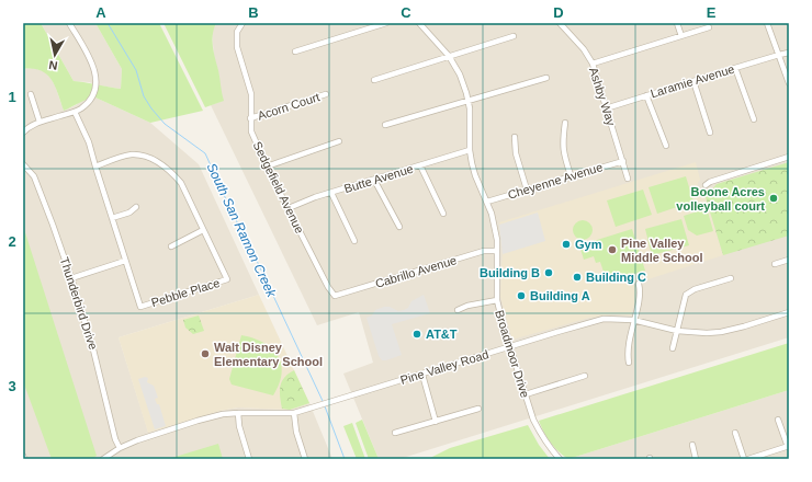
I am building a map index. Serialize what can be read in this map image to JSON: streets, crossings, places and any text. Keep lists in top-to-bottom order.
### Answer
{
  "streets": {
    "street": [
      "Laramie Avenue",
      "Ashby Way",
      "Acorn Court",
      "Butte Avenue",
      "Cheyenne Avenue",
      "Sedgefield Avenue",
      "Cabrillo Avenue",
      "Pebble Place",
      "Thunderbird Drive",
      "Broadmoor Drive",
      "Pine Valley Road"
    ]
  },
  "crossings": [
    ["Laramie Avenue", "Ashby Way"],
    ["Ashby Way", "Cheyenne Avenue"],
    ["Acorn Court", "Sedgefield Avenue"],
    ["Butte Avenue", "Sedgefield Avenue"],
    ["Butte Avenue", "Broadmoor Drive"],
    ["Cheyenne Avenue", "Broadmoor Drive"],
    ["Sedgefield Avenue", "Cabrillo Avenue"],
    ["Cabrillo Avenue", "Broadmoor Drive"],
    ["Thunderbird Drive", "Pine Valley Road"],
    ["Broadmoor Drive", "Pine Valley Road"]
  ],
  "water": ["South San Ramon Creek"],
  "places": [
    "Boone Acres volleyball court",
    "Gym",
    "Pine Valley Middle School",
    "Building B",
    "Building C",
    "Building A",
    "AT&T",
    "Walt Disney Elementary School"
  ],
  "north": "bottom",
  "grid": {
    "columns": [
      "A",
      "B",
      "C",
      "D",
      "E"
    ],
    "rows": ["1", "2", "3"]
  }
}
